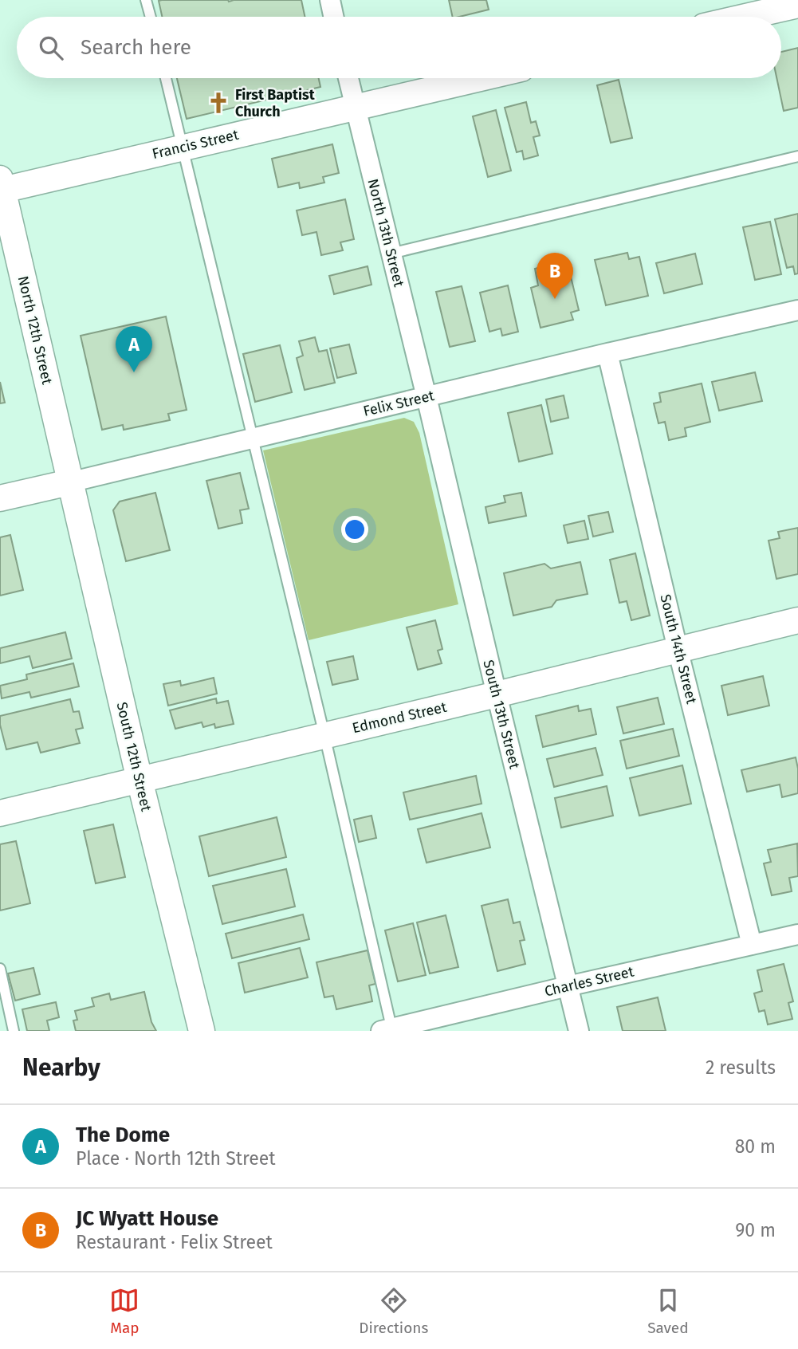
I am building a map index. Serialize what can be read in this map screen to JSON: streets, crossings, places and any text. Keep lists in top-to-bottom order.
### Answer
{
  "streets": {
    "street": [
      "Francis Street",
      "North 13th Street",
      "North 12th Street",
      "Felix Street",
      "South 14th Street",
      "South 13th Street",
      "Edmond Street",
      "South 12th Street",
      "Charles Street"
    ]
  },
  "crossings": [
    ["Francis Street", "North 13th Street"],
    ["Francis Street", "North 12th Street"],
    ["North 13th Street", "Felix Street"],
    ["North 13th Street", "South 13th Street"],
    ["North 12th Street", "Felix Street"],
    ["North 12th Street", "South 12th Street"],
    ["Felix Street", "South 14th Street"],
    ["Felix Street", "South 13th Street"],
    ["Felix Street", "South 12th Street"],
    ["South 14th Street", "Edmond Street"],
    ["South 14th Street", "Charles Street"],
    ["South 13th Street", "Edmond Street"],
    ["South 13th Street", "Charles Street"],
    ["Edmond Street", "South 12th Street"]
  ],
  "places": {
    "church": ["First Baptist Church"]
  },
  "page": {
    "search": "Search here",
    "pins": ["B", "A"],
    "heading": ["Nearby", "2 results"],
    "list": [
      {
        "mark": "A",
        "name": "The Dome",
        "note": "Place · North 12th Street",
        "value": "80 m"
      },
      {
        "mark": "B",
        "name": "JC Wyatt House",
        "note": "Restaurant · Felix Street",
        "value": "90 m"
      }
    ],
    "nav": ["Map", "Directions", "Saved"]
  }
}
